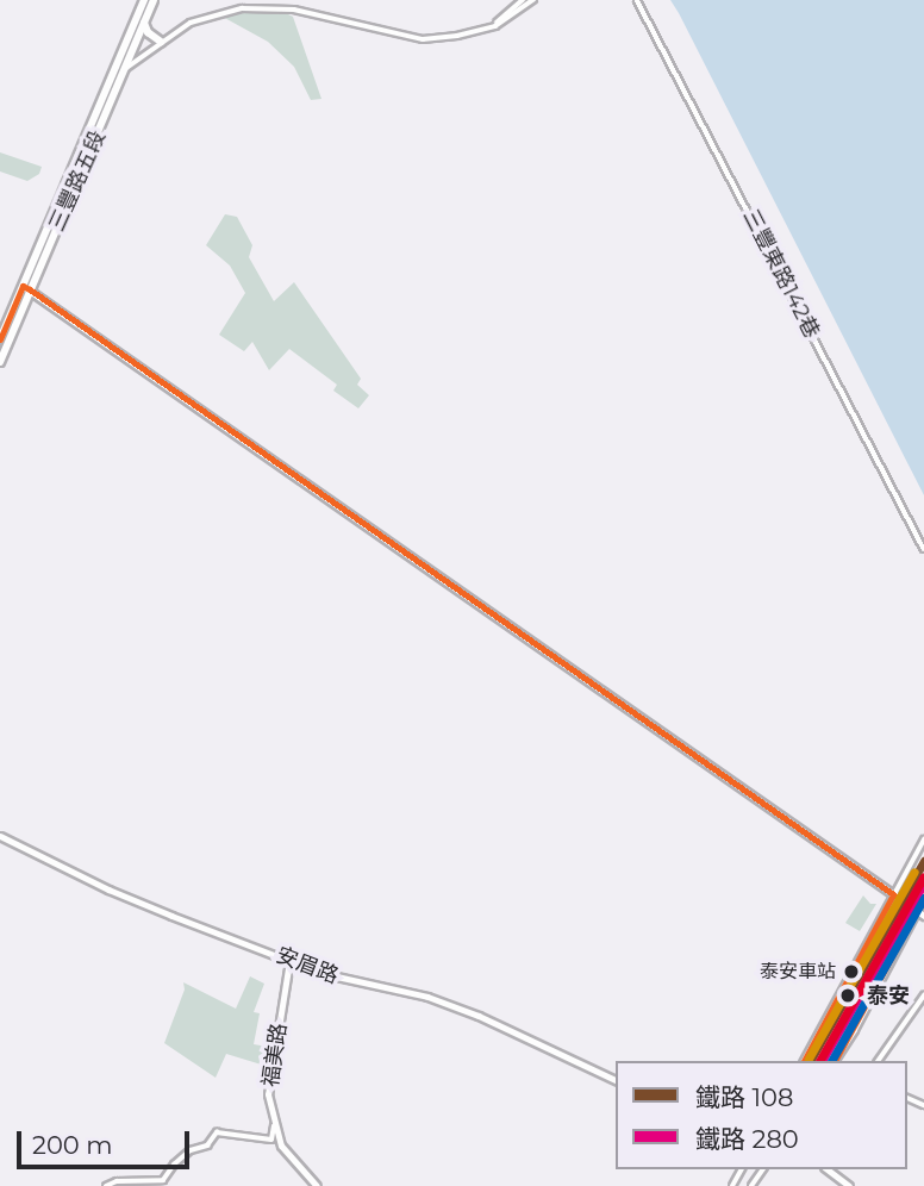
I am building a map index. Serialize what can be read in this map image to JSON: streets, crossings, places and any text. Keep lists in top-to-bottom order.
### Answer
{
  "streets": {
    "main road": ["三豐路五段"],
    "street": ["三豐東路142巷", "安眉路", "福美路"]
  },
  "crossings": [
    ["安眉路", "福美路"]
  ],
  "places": ["泰安車站", "泰安"],
  "lines": ["rail line 108", "rail line 280"],
  "legend": ["鐵路 108", "鐵路 280"],
  "scale_bar": "200 m"
}
